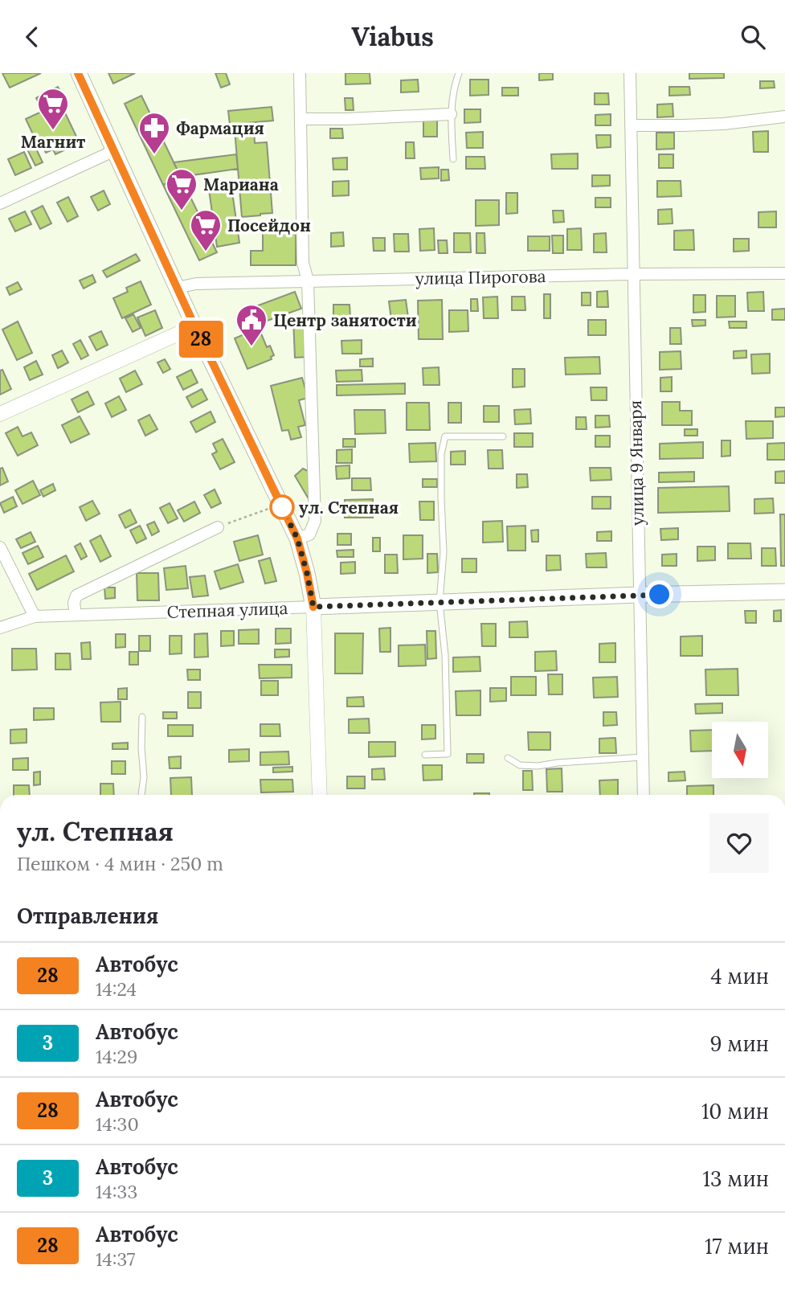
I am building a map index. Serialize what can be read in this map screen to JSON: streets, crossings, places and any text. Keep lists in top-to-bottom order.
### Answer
{
  "streets": {
    "main road": ["Степная улица"],
    "street": ["улица Пирогова", "улица 9 Января"]
  },
  "crossings": [
    ["улица Пирогова", "улица 9 Января"],
    ["улица 9 Января", "Степная улица"]
  ],
  "places": {
    "supermarket": ["Магнит", "Мариана", "Посейдон"],
    "pharmacy": ["Фармация"],
    "public building": ["Центр занятости"],
    "other": ["ул. Степная"]
  },
  "lines": ["bus line 28"],
  "north": "bottom",
  "page": {
    "header": "Viabus",
    "on_map": "28",
    "heading": [
      ["ул. Степная", "Пешком · 4 мин · 250 m"],
      "Отправления"
    ],
    "list": [
      {
        "mark": "28",
        "name": "Автобус",
        "note": "14:24",
        "value": "4 мин"
      },
      {
        "mark": "3",
        "name": "Автобус",
        "note": "14:29",
        "value": "9 мин"
      },
      {
        "mark": "28",
        "name": "Автобус",
        "note": "14:30",
        "value": "10 мин"
      },
      {
        "mark": "3",
        "name": "Автобус",
        "note": "14:33",
        "value": "13 мин"
      },
      {
        "mark": "28",
        "name": "Автобус",
        "note": "14:37",
        "value": "17 мин"
      }
    ]
  }
}
